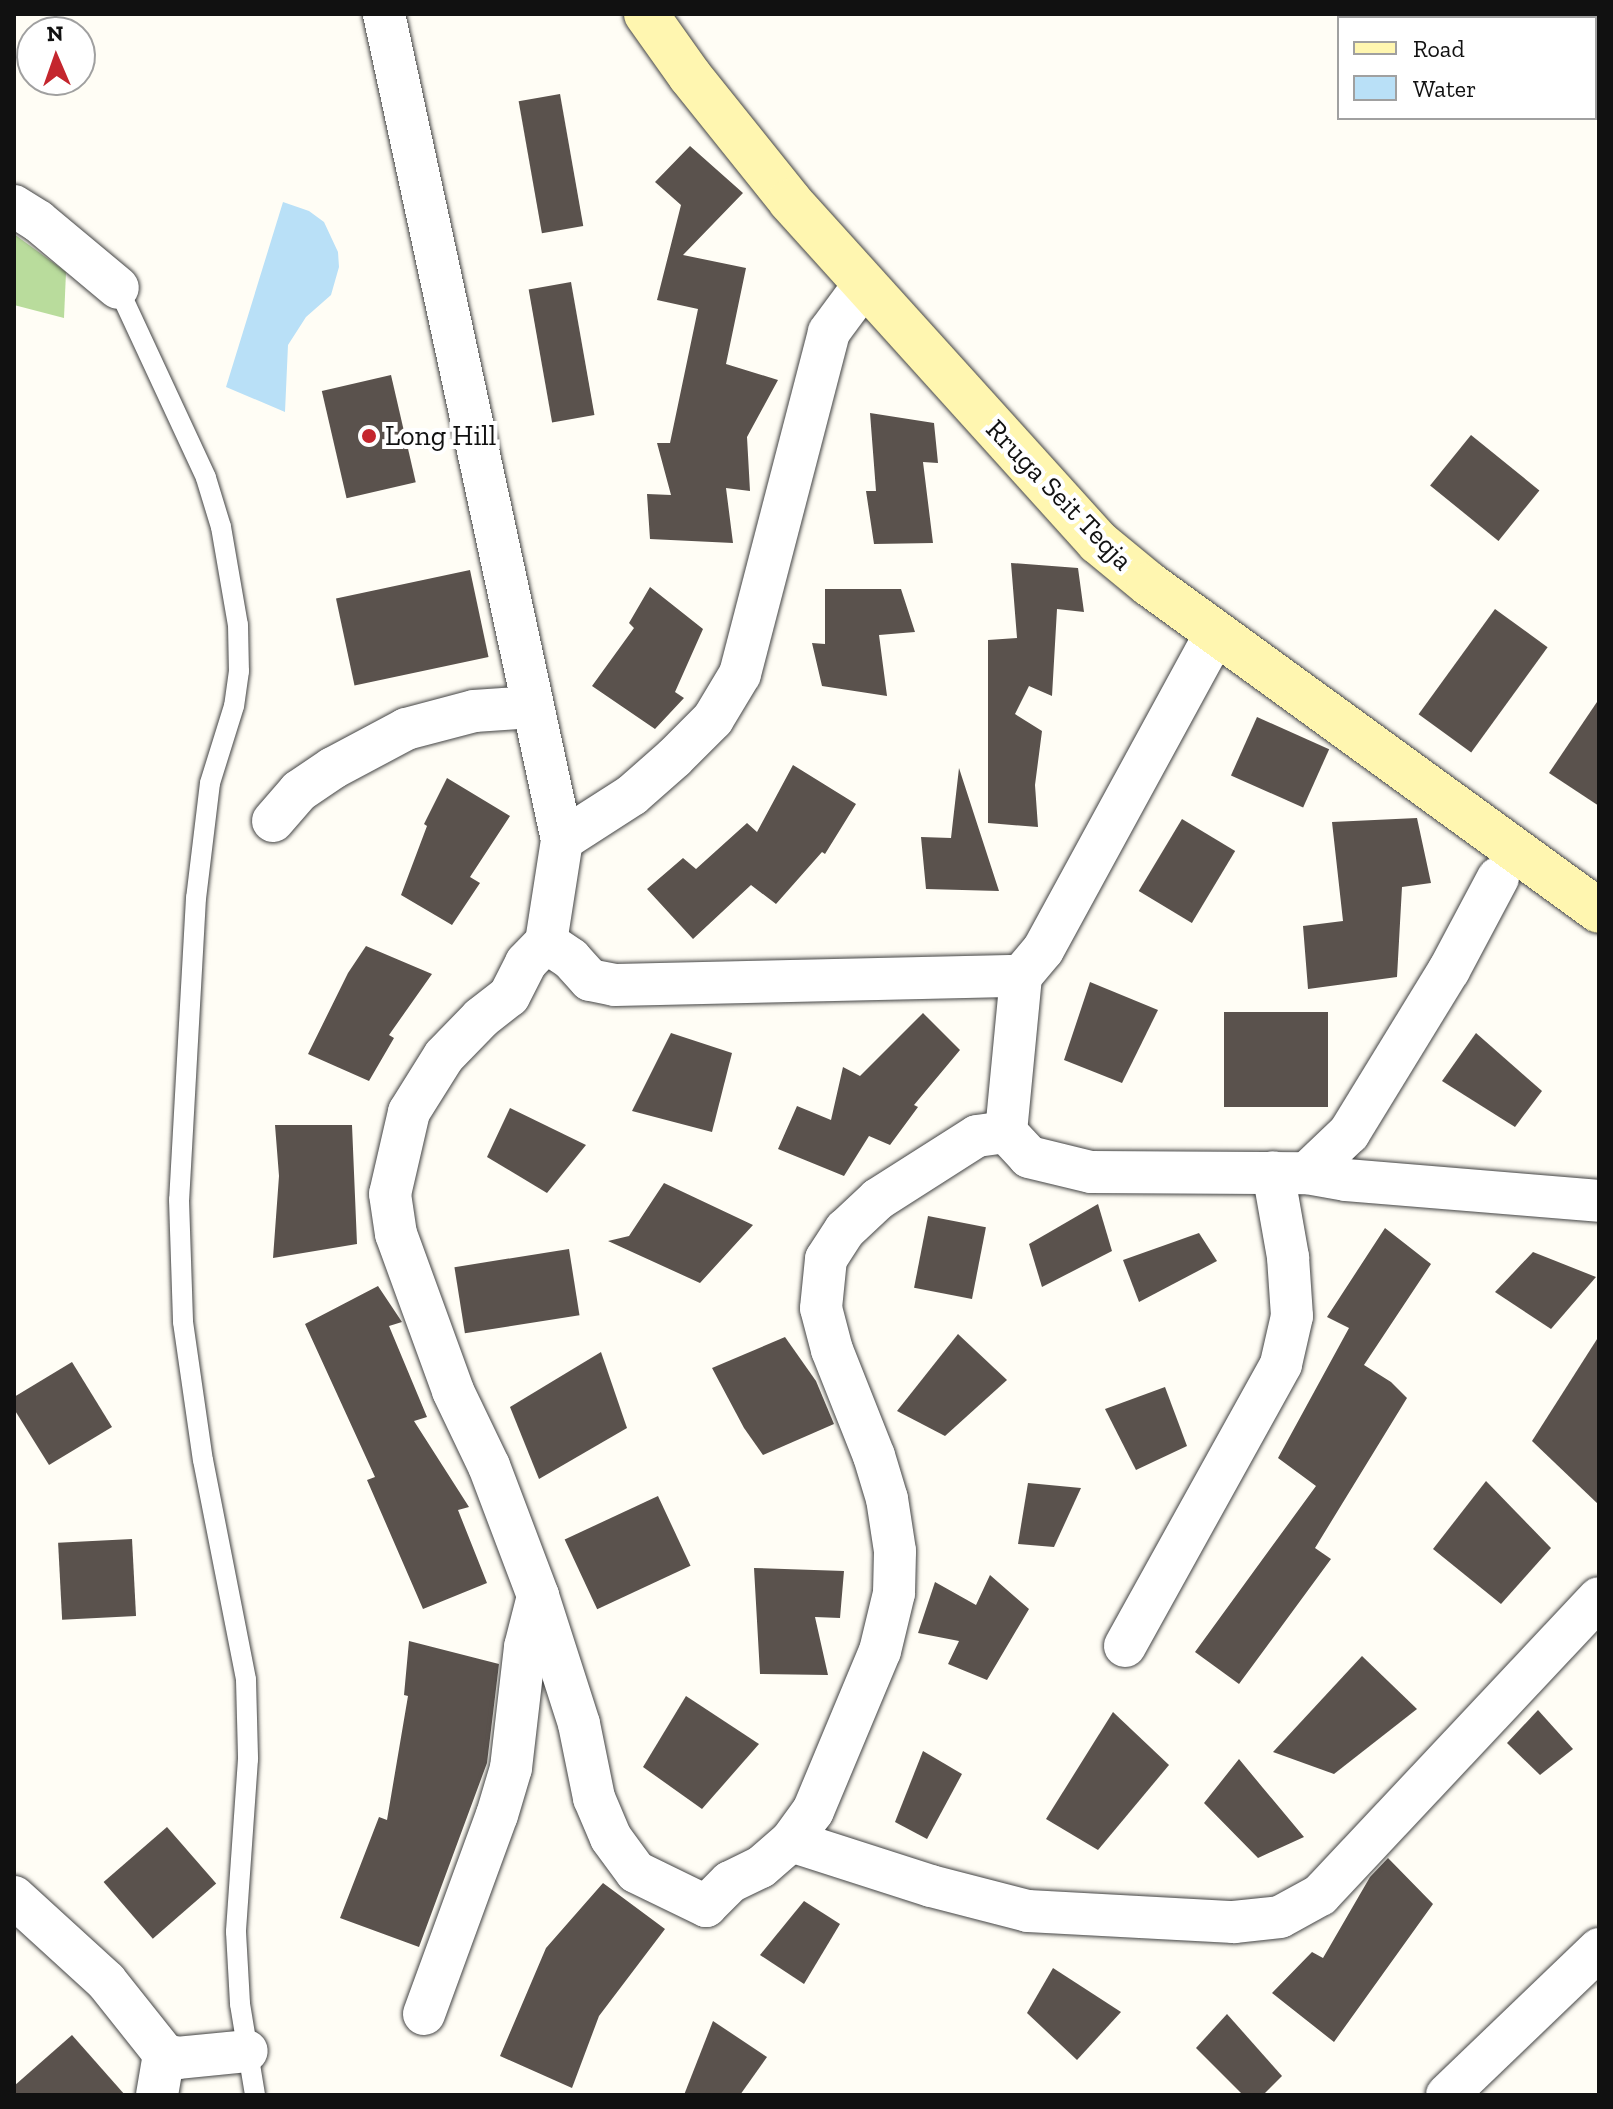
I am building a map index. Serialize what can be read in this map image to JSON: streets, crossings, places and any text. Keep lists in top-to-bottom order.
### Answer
{
  "streets": {
    "main road": ["Rruga Seit Teqja"]
  },
  "places": ["Long Hill"],
  "legend": ["Road", "Water"],
  "north": "top"
}
